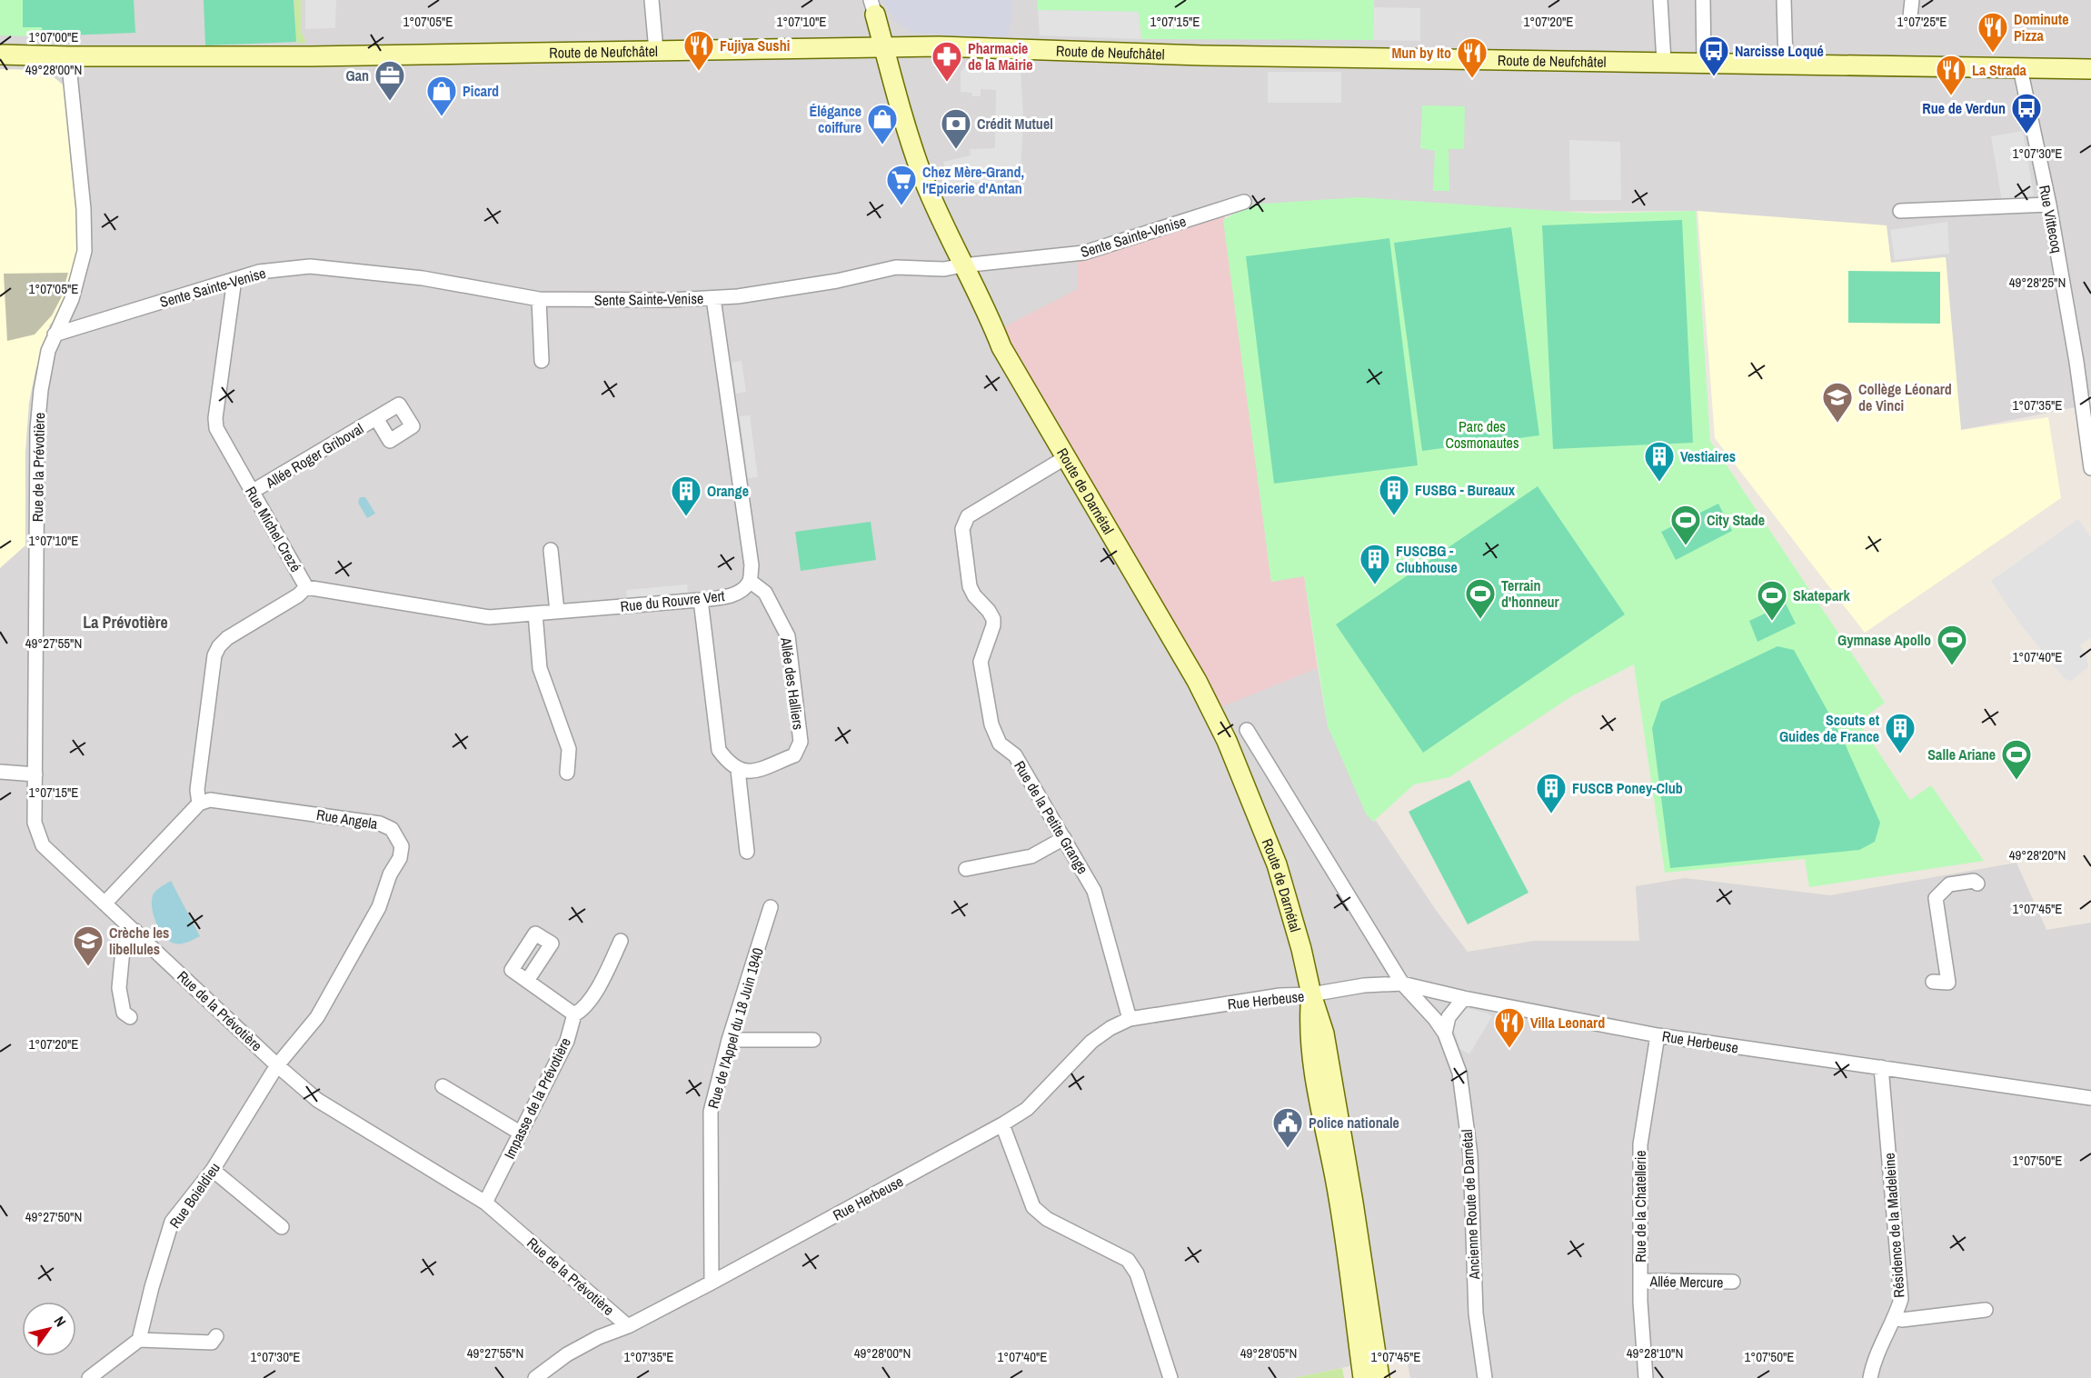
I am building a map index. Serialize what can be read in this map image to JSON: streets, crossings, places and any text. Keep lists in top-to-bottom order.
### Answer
{
  "streets": {
    "main road": ["Route de Neufchâtel", "Route de Darnétal"],
    "street": [
      "Rue Vittecoq",
      "Sente Sainte-Venise",
      "Allée Roger Griboval",
      "Rue de la Prévotière",
      "Rue Michel Crezé",
      "Rue du Rouvre Vert",
      "Allée des Halliers",
      "Rue de la Petite Grange",
      "Rue Angela",
      "Rue Herbeuse",
      "Rue de l'Appel du 18 Juin 1940",
      "Impasse de la Prévotière",
      "Rue Boieldieu",
      "Ancienne Route de Darnétal",
      "Rue de la Chatellerie",
      "Résidence de la Madeleine",
      "Allée Mercure"
    ]
  },
  "crossings": [
    ["Route de Neufchâtel", "Rue Vittecoq"],
    ["Route de Neufchâtel", "Rue de la Prévotière"],
    ["Route de Neufchâtel", "Route de Darnétal"],
    ["Sente Sainte-Venise", "Rue de la Prévotière"],
    ["Sente Sainte-Venise", "Route de Darnétal"],
    ["Sente Sainte-Venise", "Rue Michel Crezé"],
    ["Allée Roger Griboval", "Rue Michel Crezé"],
    ["Rue de la Prévotière", "Rue Angela"],
    ["Rue de la Prévotière", "Rue Herbeuse"],
    ["Rue de la Prévotière", "Impasse de la Prévotière"],
    ["Rue de la Prévotière", "Rue Boieldieu"],
    ["Route de Darnétal", "Rue de la Petite Grange"],
    ["Route de Darnétal", "Rue Herbeuse"],
    ["Rue Michel Crezé", "Rue du Rouvre Vert"],
    ["Rue Michel Crezé", "Rue Angela"],
    ["Rue du Rouvre Vert", "Allée des Halliers"],
    ["Rue de la Petite Grange", "Rue Herbeuse"],
    ["Rue Angela", "Rue Boieldieu"],
    ["Rue Herbeuse", "Rue de l'Appel du 18 Juin 1940"],
    ["Rue Herbeuse", "Ancienne Route de Darnétal"],
    ["Rue Herbeuse", "Rue de la Chatellerie"],
    ["Rue Herbeuse", "Résidence de la Madeleine"],
    ["Rue de la Chatellerie", "Allée Mercure"]
  ],
  "districts": ["La Prévotière"],
  "parks": ["Parc des Cosmonautes"],
  "places": {
    "restaurant": [
      "Dominute Pizza",
      "Fujiya Sushi",
      "Mun by Ito",
      "La Strada",
      "Villa Leonard"
    ],
    "bus stop": ["Narcisse Loqué", "Rue de Verdun"],
    "pharmacy": ["Pharmacie de la Mairie"],
    "office": ["Gan"],
    "shop": ["Picard", "Élégance coiffure"],
    "bank": ["Crédit Mutuel"],
    "supermarket": ["Chez Mère-Grand, l'Epicerie d'Antan"],
    "school or university": ["Collège Léonard de Vinci", "Crèche les libellules"],
    "building": [
      "Vestiaires",
      "FUSBG - Bureaux",
      "Orange",
      "FUSCBG - Clubhouse",
      "Scouts et Guides de France",
      "FUSCB Poney-Club"
    ],
    "sports": [
      "City Stade",
      "Terrain d'honneur",
      "Skatepark",
      "Gymnase Apollo",
      "Salle Ariane"
    ],
    "public building": ["Police nationale"]
  },
  "north": "top right",
  "coordinates": [
    "1°07'15\"E",
    "1°07'05\"E",
    "1°07'10\"E",
    "1°07'20\"E",
    "1°07'25\"E",
    "1°07'00\"E",
    "49°28'00\"N",
    "1°07'30\"E",
    "49°28'25\"N",
    "1°07'35\"E",
    "49°27'55\"N",
    "1°07'40\"E",
    "49°28'20\"N",
    "1°07'45\"E",
    "1°07'50\"E",
    "49°27'50\"N",
    "49°28'05\"N",
    "49°28'10\"N"
  ]
}
